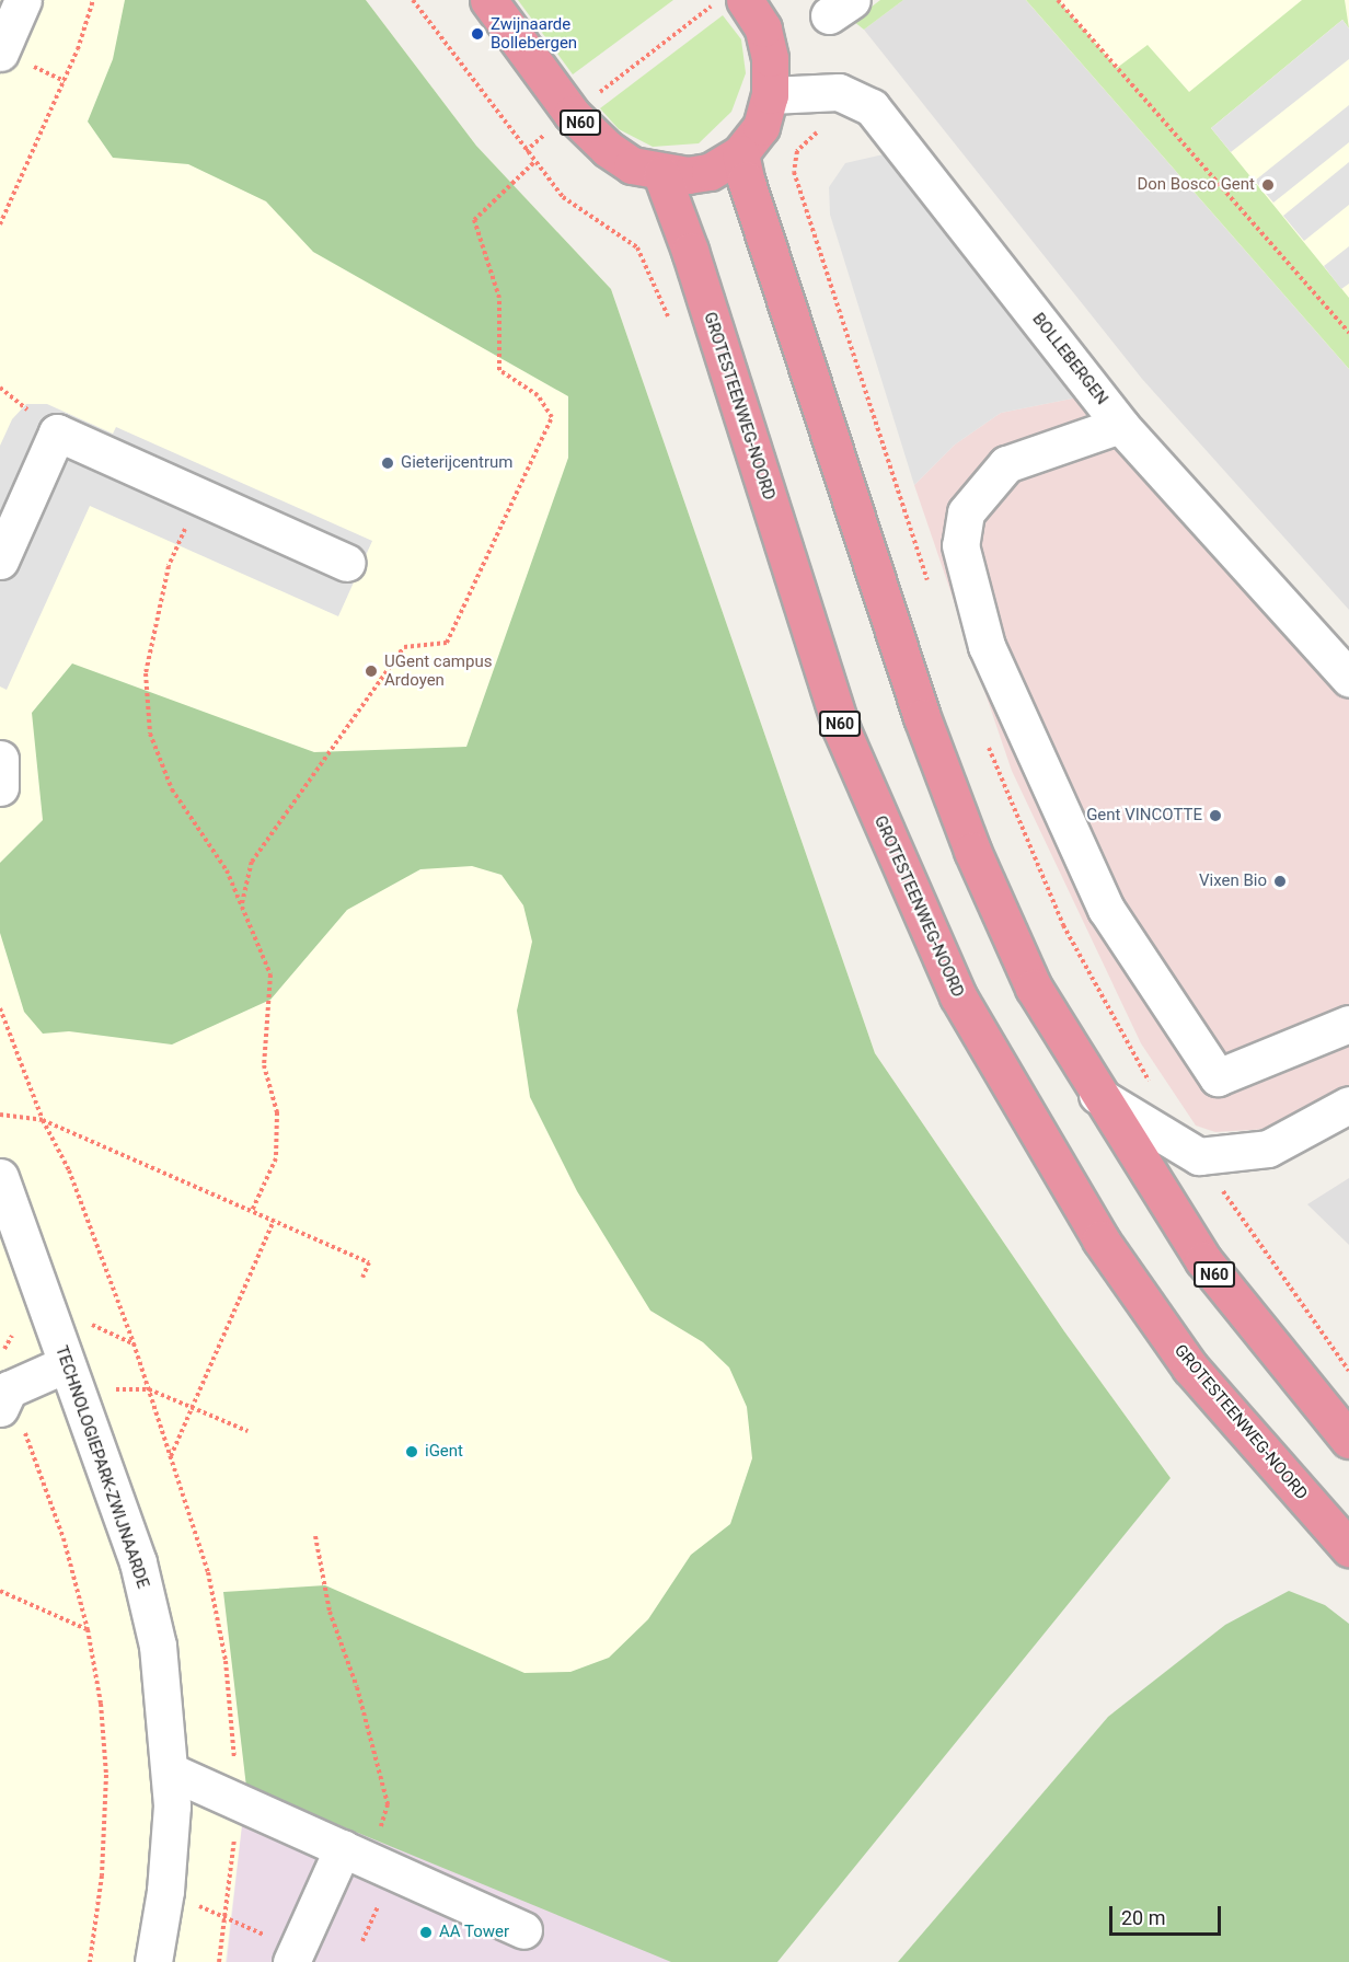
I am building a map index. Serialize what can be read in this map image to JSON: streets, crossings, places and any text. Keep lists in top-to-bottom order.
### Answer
{
  "streets": {
    "highway": ["N60", "GROTESTEENWEG-NOORD"],
    "street": ["BOLLEBERGEN", "TECHNOLOGIEPARK-ZWIJNAARDE"]
  },
  "crossings": [
    ["N60", "BOLLEBERGEN"],
    ["N60", "GROTESTEENWEG-NOORD"]
  ],
  "places": [
    "Zwijnaarde Bollebergen",
    "Don Bosco Gent",
    "Gieterijcentrum",
    "UGent campus Ardoyen",
    "Gent VINCOTTE",
    "Vixen Bio",
    "iGent",
    "AA Tower"
  ],
  "scale_bar": "20 m"
}
